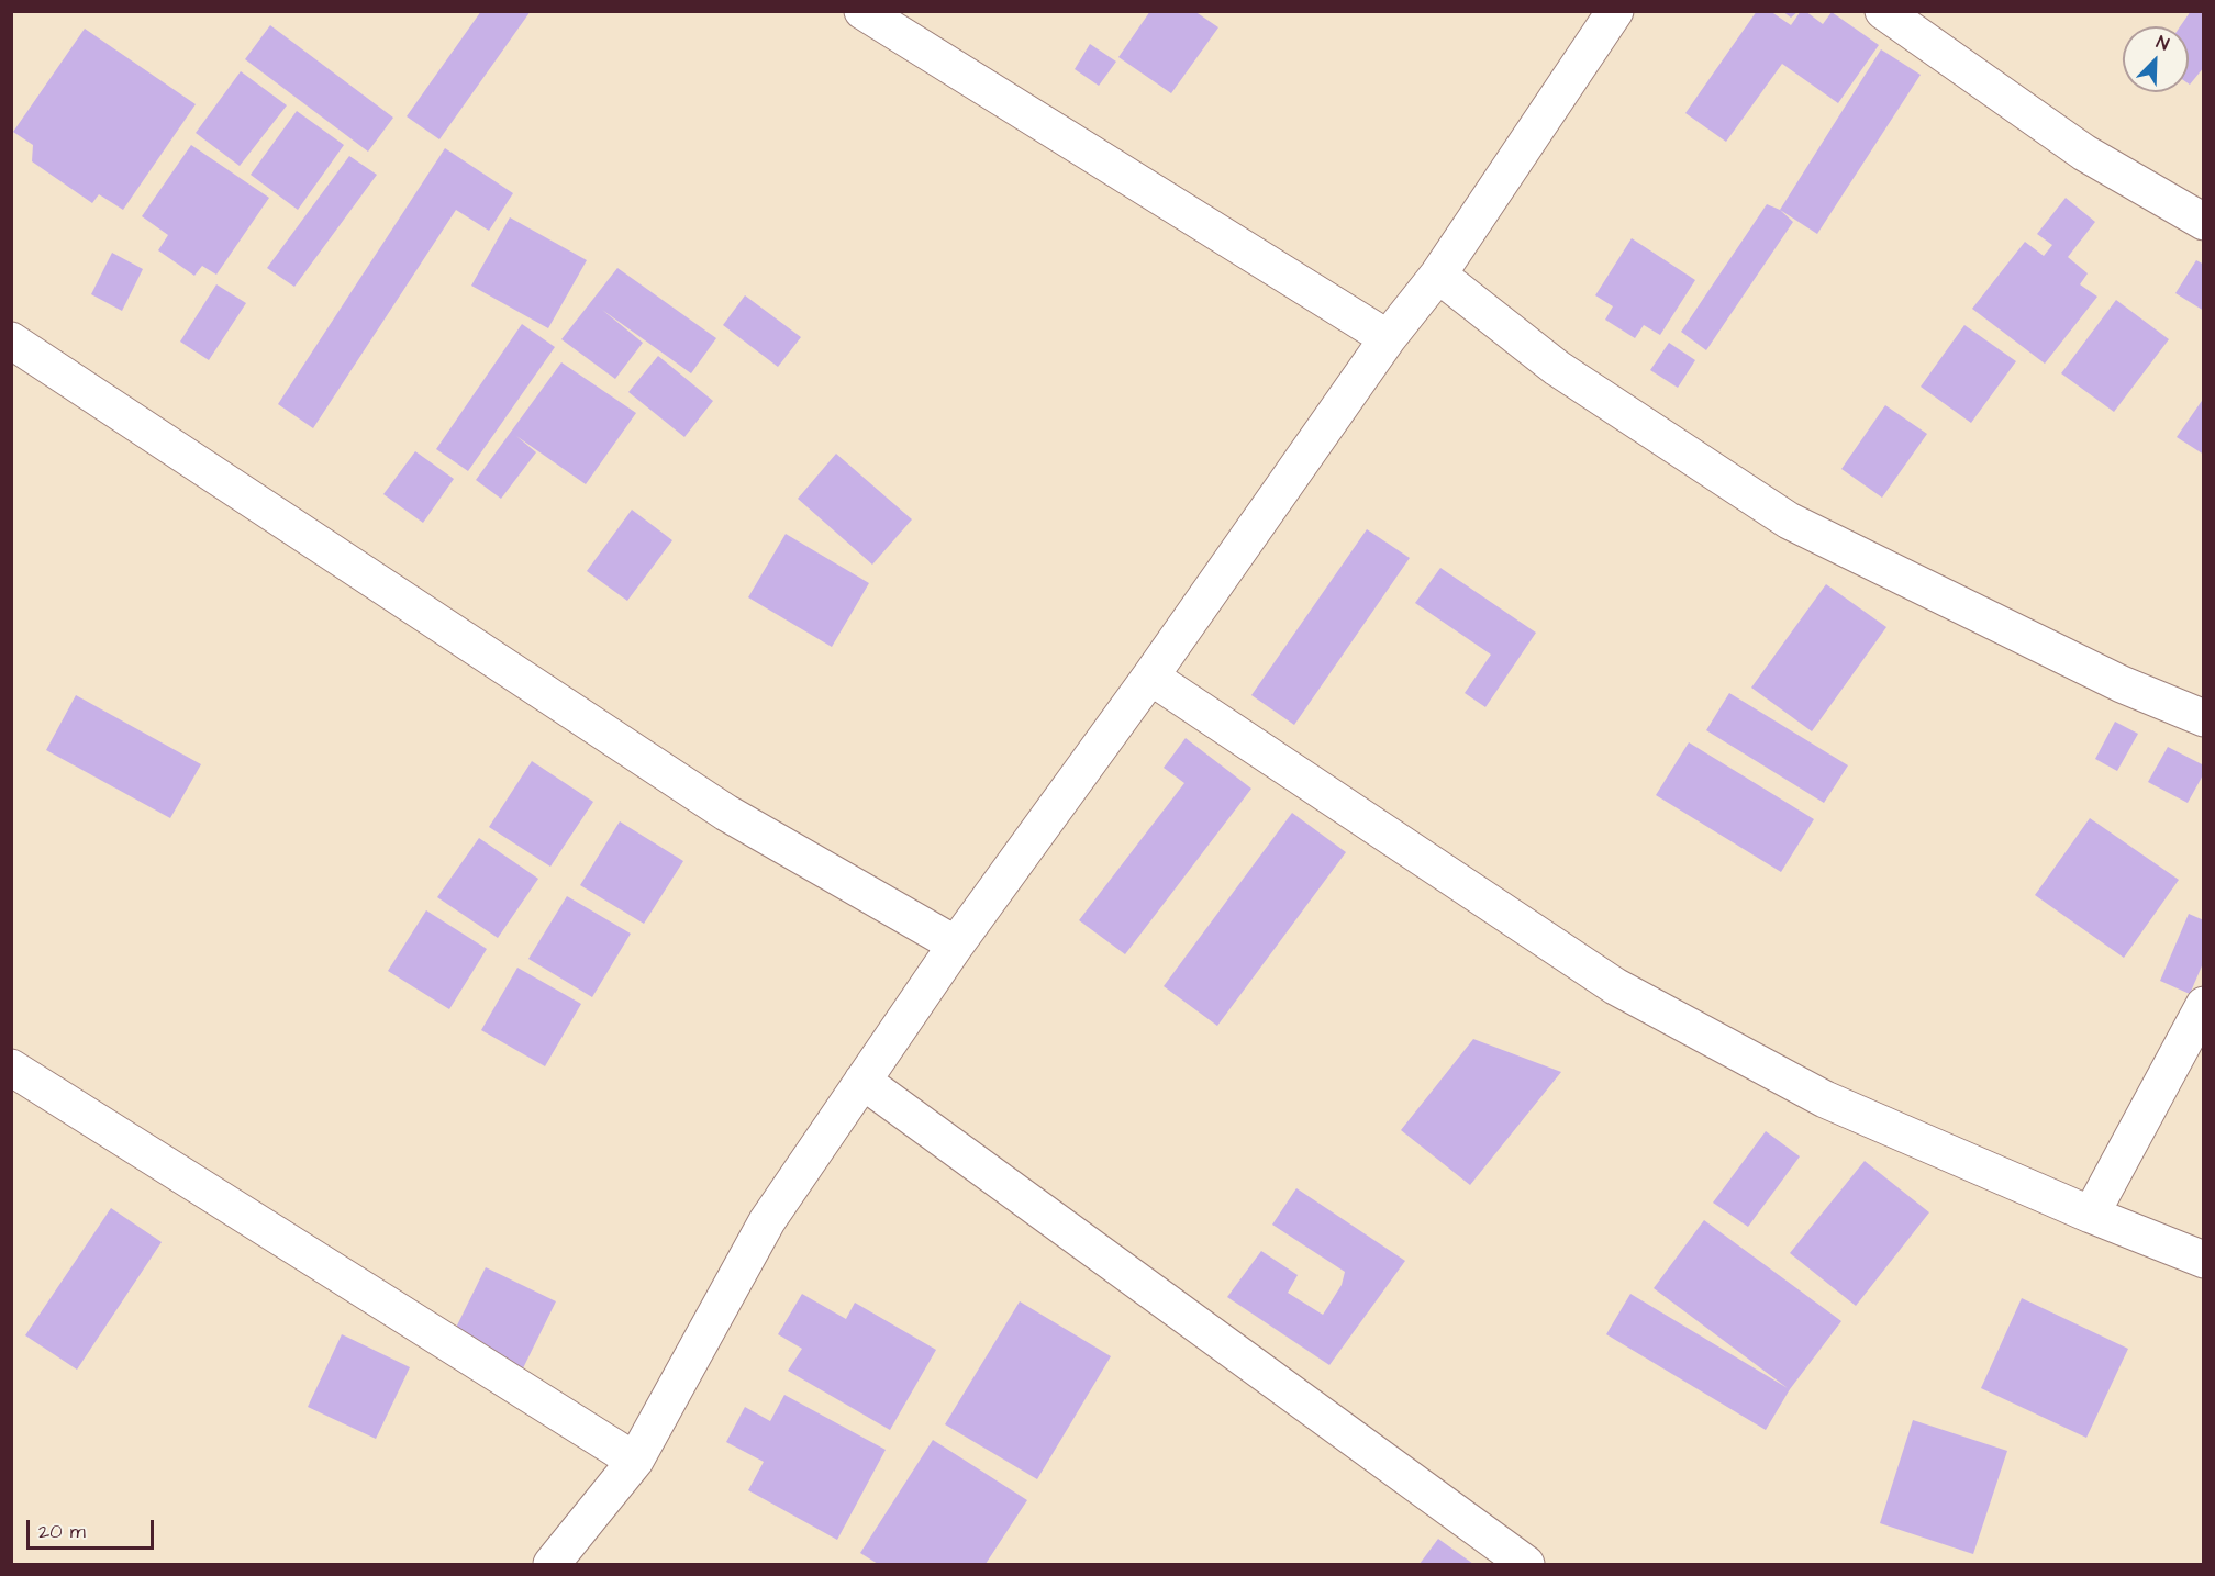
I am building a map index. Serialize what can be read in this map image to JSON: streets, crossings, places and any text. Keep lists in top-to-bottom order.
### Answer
{
  "scale_bar": "20 m",
  "north": "top right"
}
